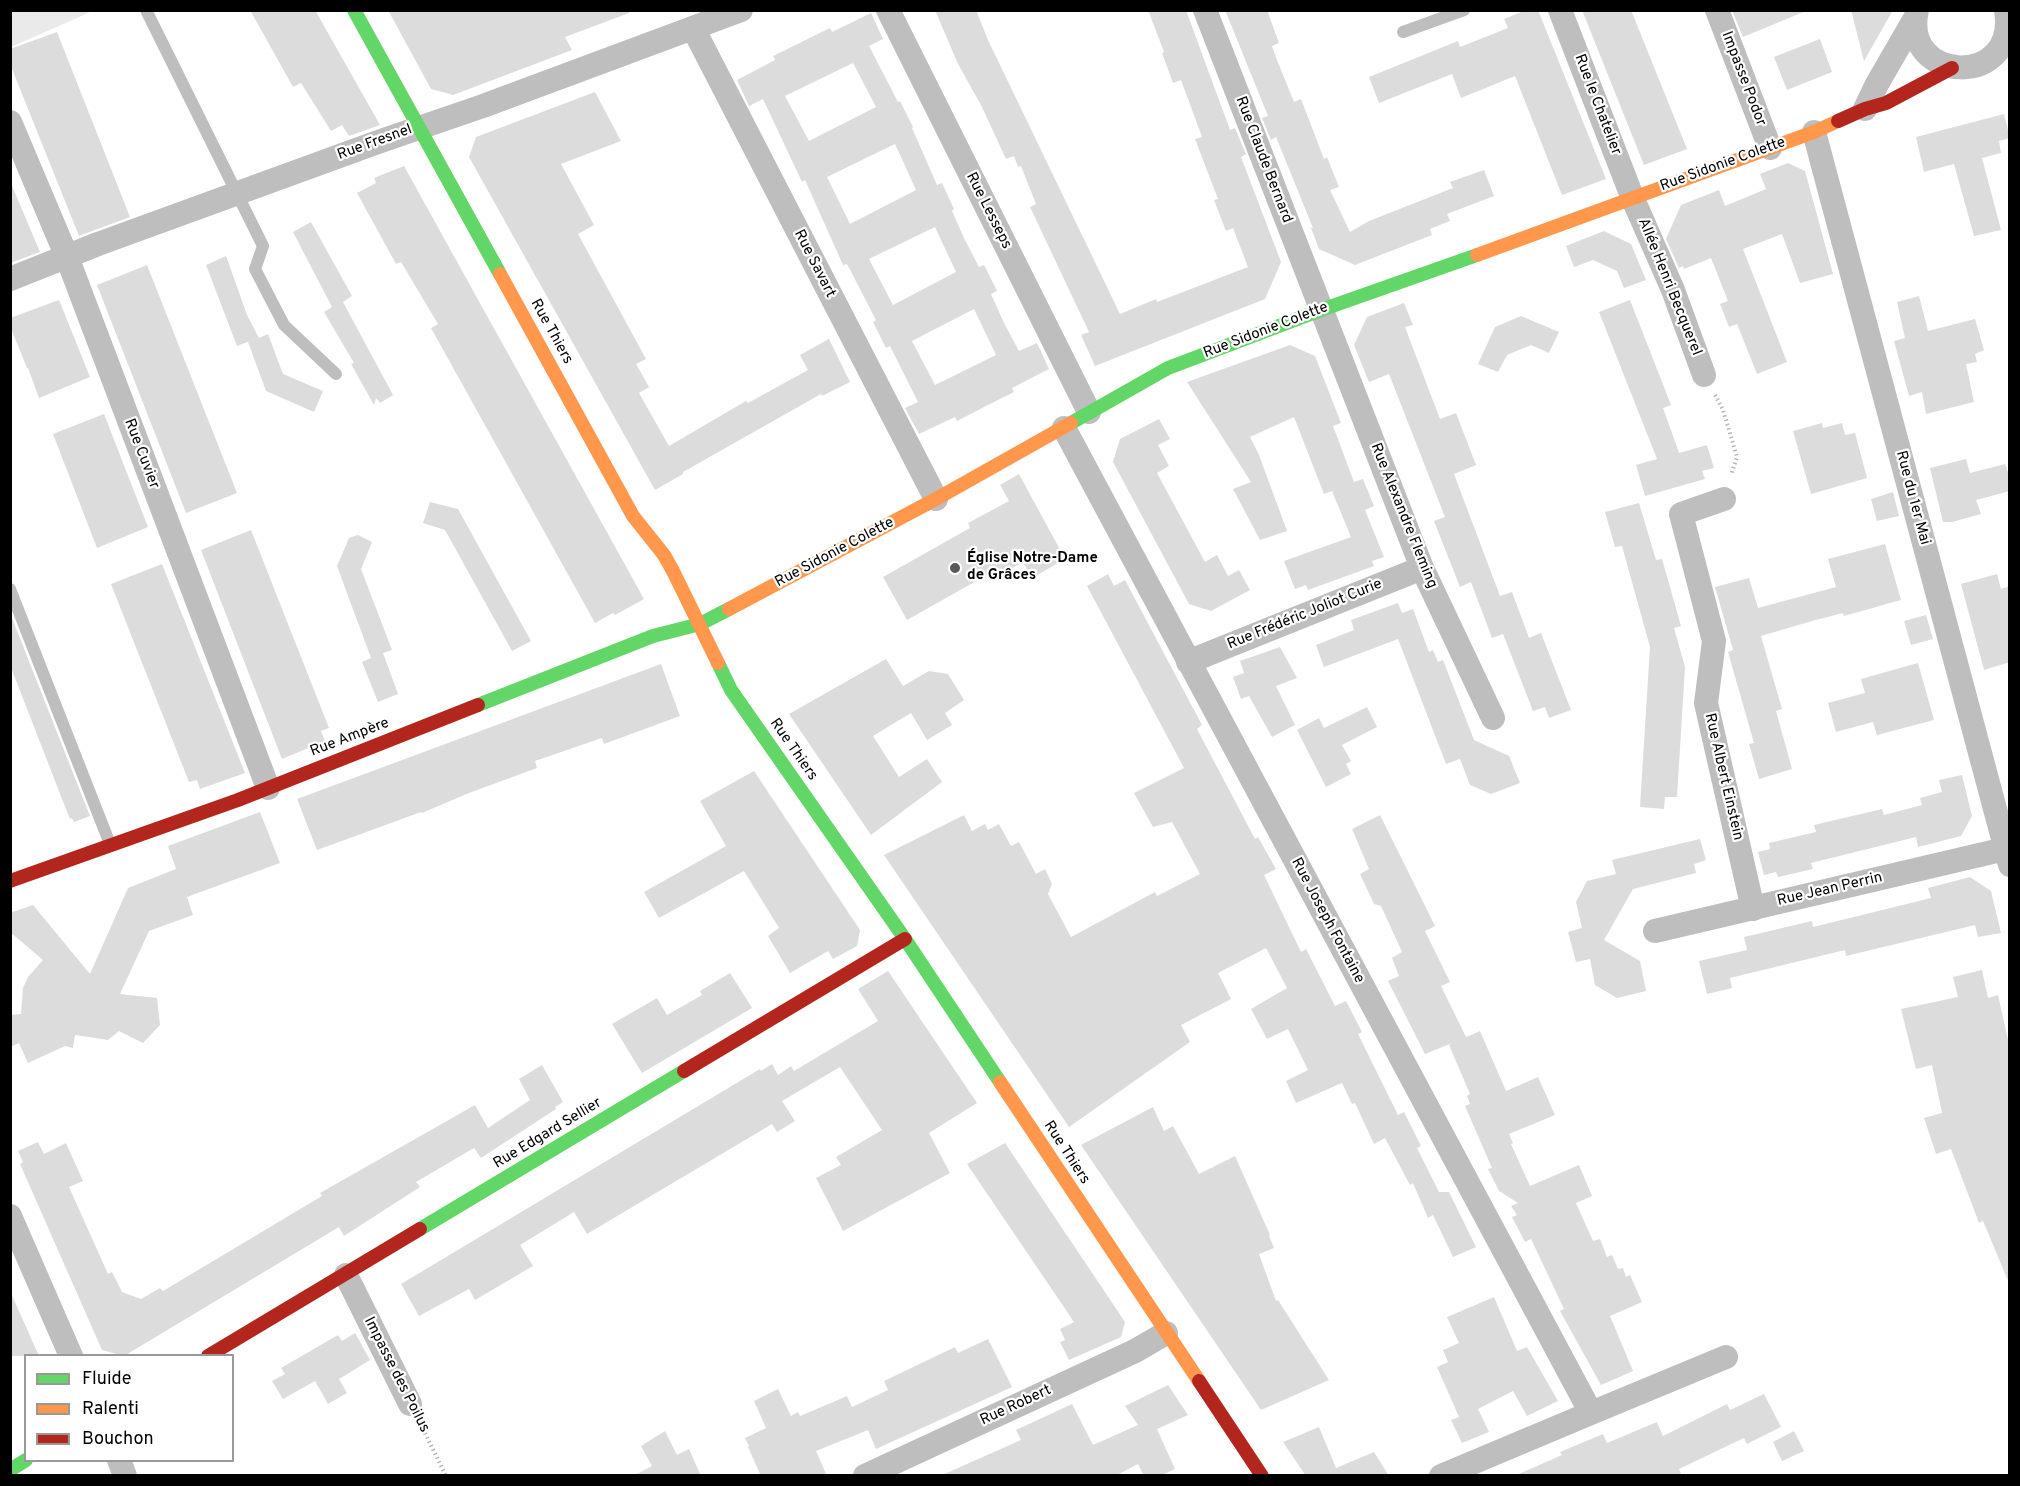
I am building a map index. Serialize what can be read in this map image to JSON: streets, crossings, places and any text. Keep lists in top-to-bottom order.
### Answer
{
  "streets": {
    "street": [
      "Impasse Podor",
      "Rue le Chatelier",
      "Rue Fresnel",
      "Rue Claude Bernard",
      "Rue Sidonie Colette",
      "Rue Lesseps",
      "Rue Savart",
      "Allée Henri Becquerel",
      "Rue Thiers",
      "Rue Cuvier",
      "Rue du 1er Mai",
      "Rue Alexandre Fleming",
      "Rue Frédéric Joliot Curie",
      "Rue Ampère",
      "Rue Albert Einstein",
      "Rue Jean Perrin",
      "Rue Joseph Fontaine",
      "Rue Edgard Sellier",
      "Impasse des Poilus",
      "Rue Robert"
    ]
  },
  "crossings": [
    ["Impasse Podor", "Rue Sidonie Colette"],
    ["Rue le Chatelier", "Rue Sidonie Colette"],
    ["Rue le Chatelier", "Allée Henri Becquerel"],
    ["Rue Fresnel", "Rue Savart"],
    ["Rue Fresnel", "Rue Thiers"],
    ["Rue Fresnel", "Rue Cuvier"],
    ["Rue Claude Bernard", "Rue Sidonie Colette"],
    ["Rue Claude Bernard", "Rue Alexandre Fleming"],
    ["Rue Sidonie Colette", "Rue Lesseps"],
    ["Rue Sidonie Colette", "Rue Savart"],
    ["Rue Sidonie Colette", "Allée Henri Becquerel"],
    ["Rue Sidonie Colette", "Rue Thiers"],
    ["Rue Sidonie Colette", "Rue du 1er Mai"],
    ["Rue Sidonie Colette", "Rue Alexandre Fleming"],
    ["Rue Sidonie Colette", "Rue Ampère"],
    ["Rue Sidonie Colette", "Rue Joseph Fontaine"],
    ["Rue Thiers", "Rue Ampère"],
    ["Rue Thiers", "Rue Edgard Sellier"],
    ["Rue Thiers", "Rue Robert"],
    ["Rue Cuvier", "Rue Ampère"],
    ["Rue du 1er Mai", "Rue Jean Perrin"],
    ["Rue Alexandre Fleming", "Rue Frédéric Joliot Curie"],
    ["Rue Frédéric Joliot Curie", "Rue Joseph Fontaine"],
    ["Rue Albert Einstein", "Rue Jean Perrin"],
    ["Rue Edgard Sellier", "Impasse des Poilus"]
  ],
  "places": ["Église Notre-Dame de Grâces"],
  "legend": ["Fluide", "Ralenti", "Bouchon"]
}
